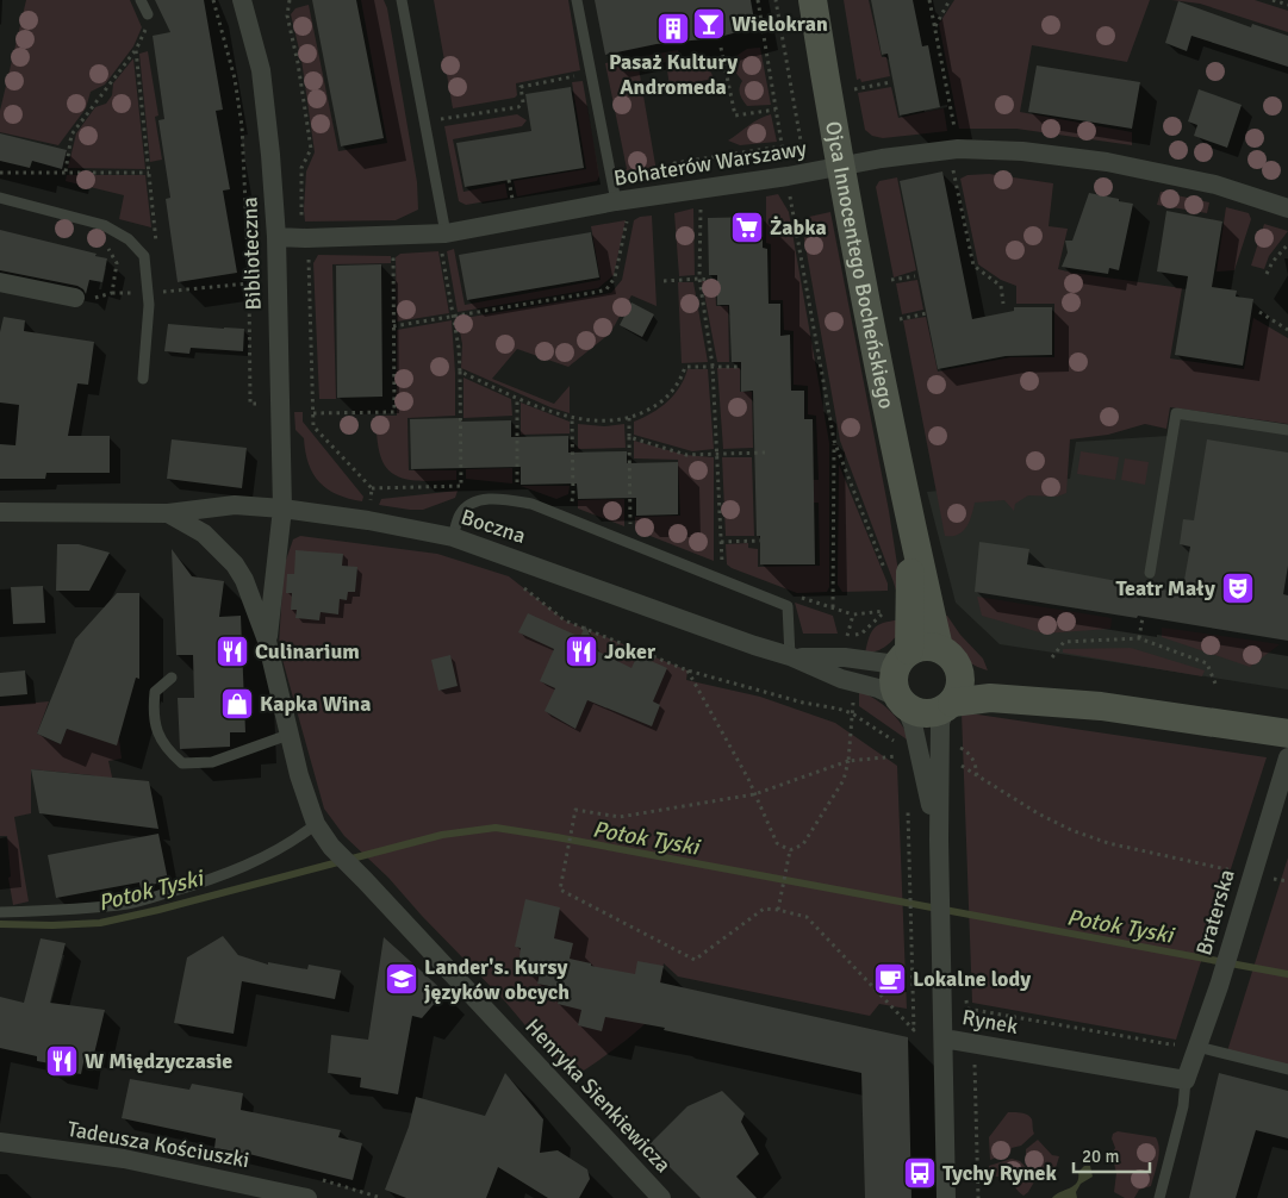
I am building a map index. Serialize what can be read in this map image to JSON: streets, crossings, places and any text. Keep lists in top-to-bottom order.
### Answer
{
  "streets": {
    "street": [
      "Bohaterów Warszawy",
      "Biblioteczna",
      "Ojca Innocentego Bocheńskiego",
      "Boczna",
      "Braterska",
      "Rynek",
      "Henryka Sienkiewicza",
      "Tadeusza Kościuszki"
    ]
  },
  "crossings": [
    ["Bohaterów Warszawy", "Biblioteczna"],
    ["Bohaterów Warszawy", "Ojca Innocentego Bocheńskiego"],
    ["Biblioteczna", "Boczna"],
    ["Biblioteczna", "Henryka Sienkiewicza"],
    ["Ojca Innocentego Bocheńskiego", "Boczna"],
    ["Boczna", "Henryka Sienkiewicza"],
    ["Braterska", "Rynek"]
  ],
  "water": ["Potok Tyski"],
  "places": {
    "bar": ["Wielokran"],
    "building": ["Pasaż Kultury Andromeda"],
    "supermarket": ["Żabka"],
    "theatre": ["Teatr Mały"],
    "restaurant": ["Culinarium", "Joker", "W Międzyczasie"],
    "shop": ["Kapka Wina"],
    "school or university": ["Lander's. Kursy języków obcych"],
    "cafe": ["Lokalne lody"],
    "bus stop": ["Tychy Rynek"]
  },
  "scale_bar": "20 m"
}
